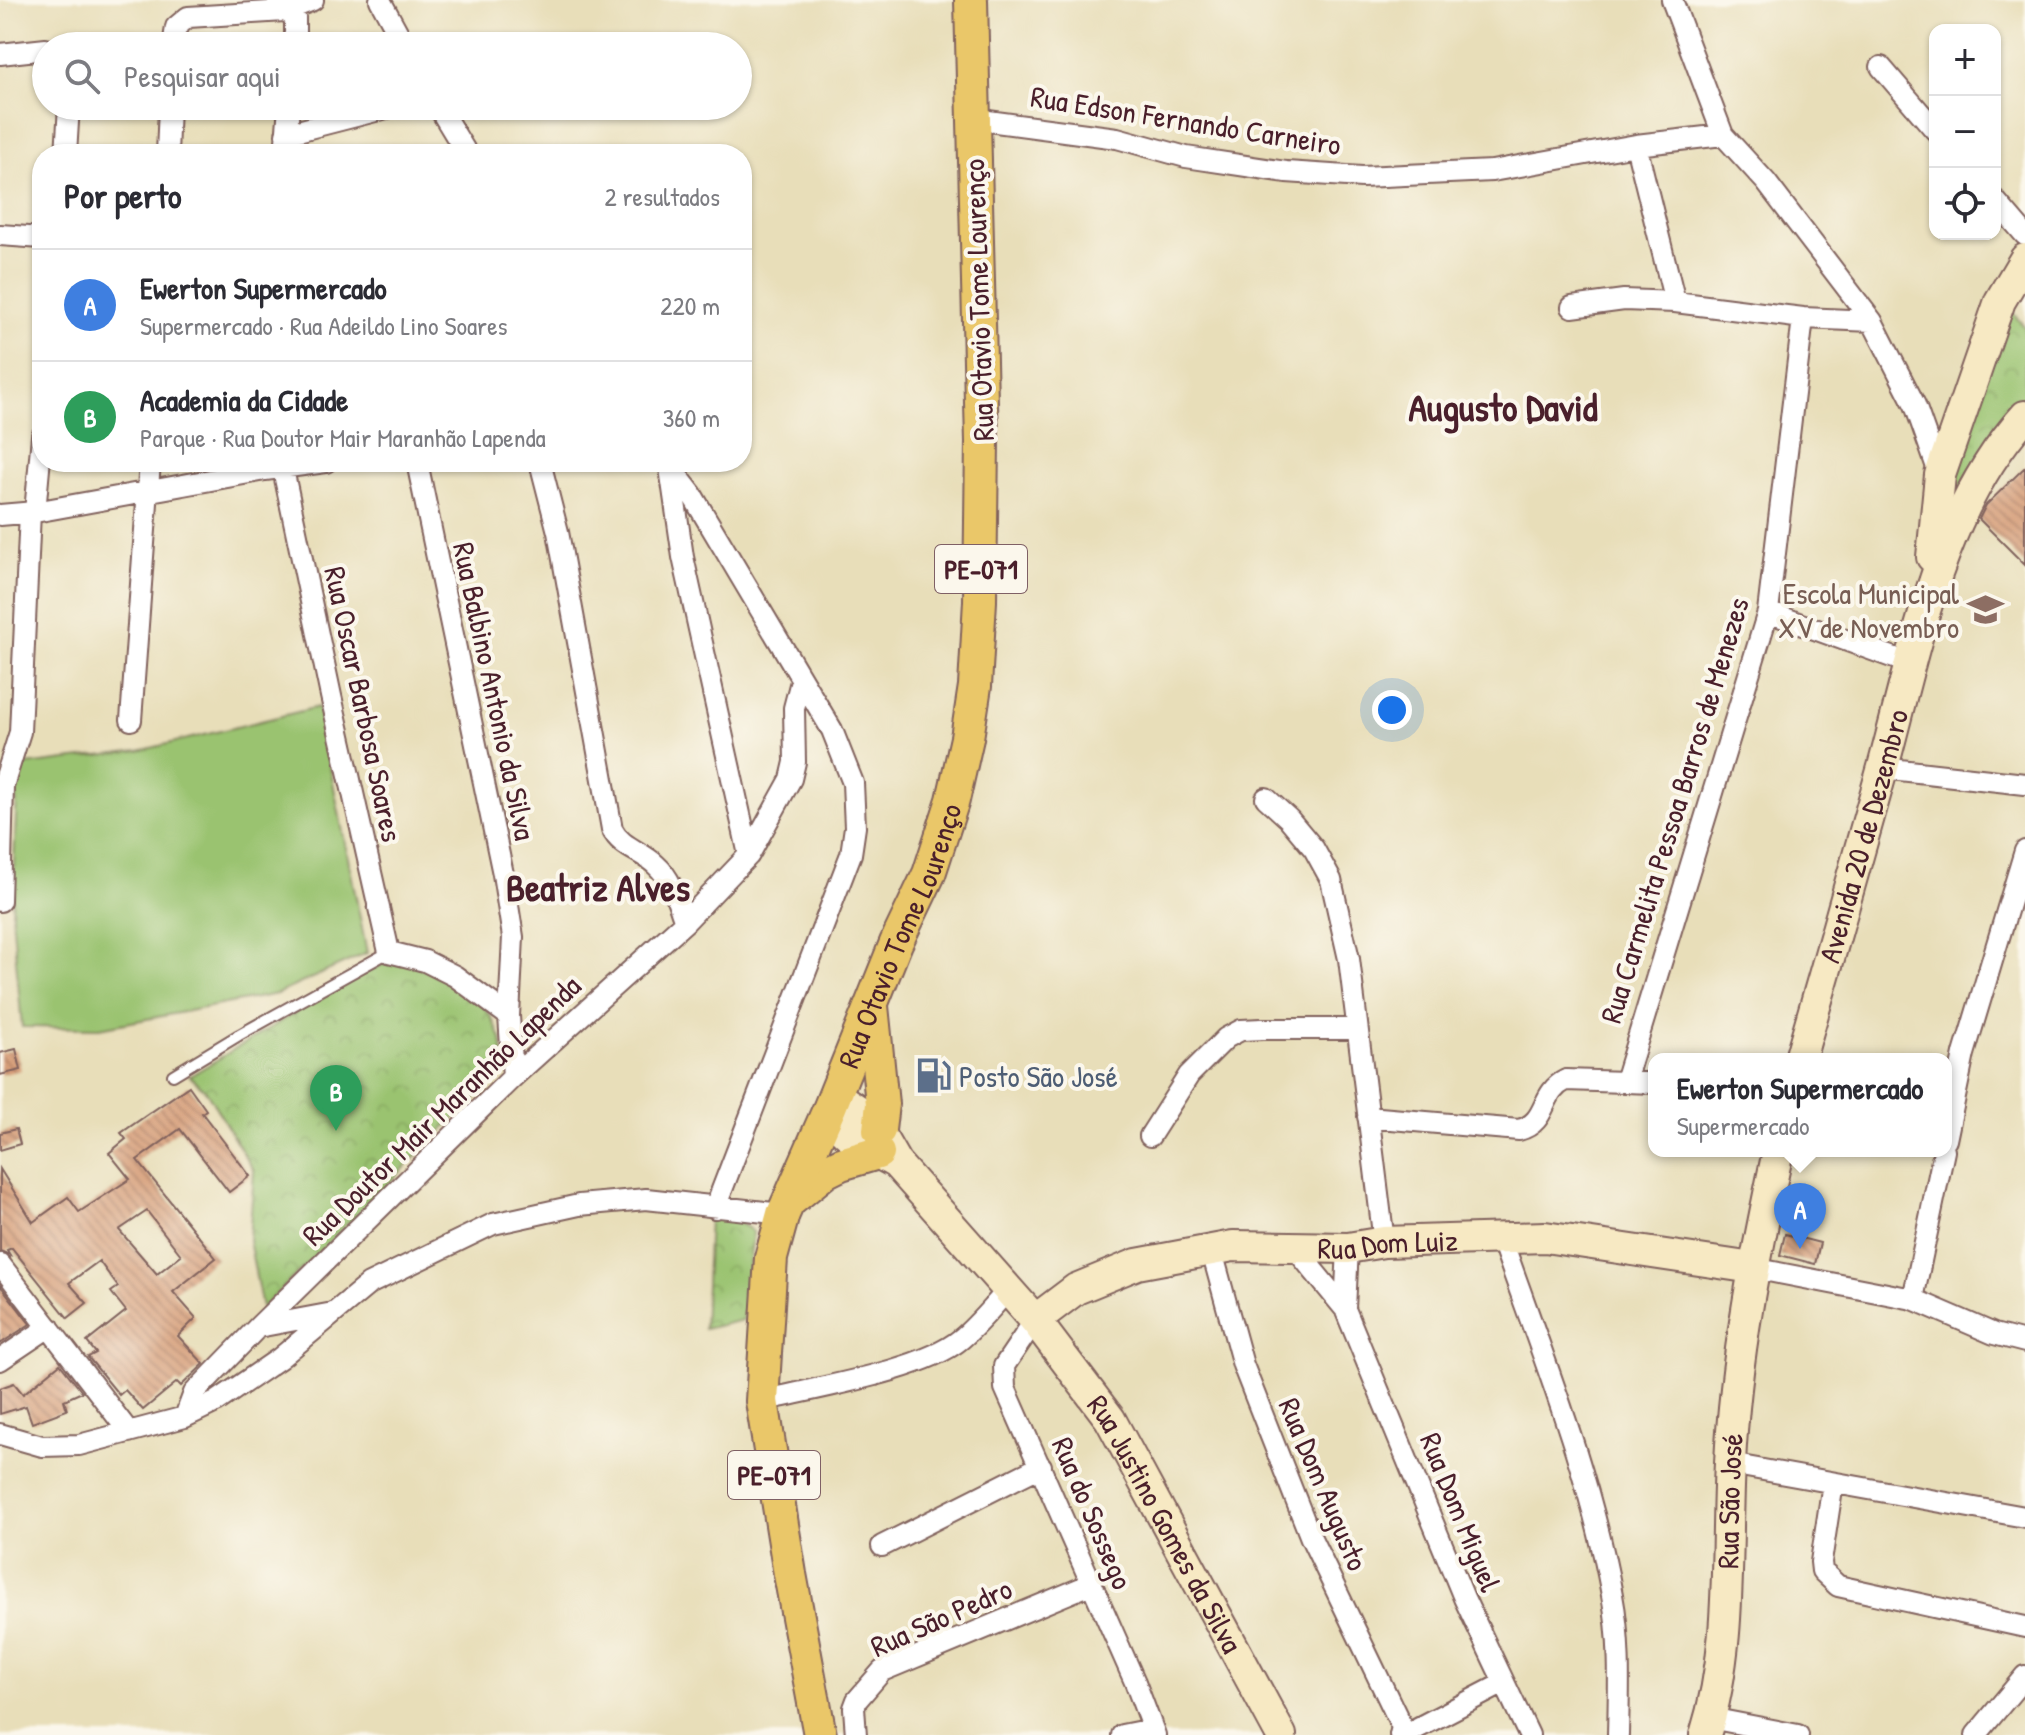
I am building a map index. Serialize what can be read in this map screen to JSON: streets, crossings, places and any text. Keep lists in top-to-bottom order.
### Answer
{
  "streets": {
    "main road": ["Rua Otavio Tome Lourenço", "PE-071"],
    "street": [
      "Rua Edson Fernando Carneiro",
      "Rua Balbino Antonio da Silva",
      "Rua Oscar Barbosa Soares",
      "Rua Carmelita Pessoa Barros de Menezes",
      "Avenida 20 de Dezembro",
      "Rua Doutor Mair Maranhão Lapenda",
      "Rua Dom Luiz",
      "Rua Dom Augusto",
      "Rua São José",
      "Rua Dom Miguel",
      "Rua do Sossego",
      "Rua Justino Gomes da Silva",
      "Rua São Pedro"
    ]
  },
  "crossings": [
    ["Rua Edson Fernando Carneiro", "Rua Otavio Tome Lourenço"],
    ["Rua Edson Fernando Carneiro", "PE-071"],
    ["Rua Otavio Tome Lourenço", "PE-071"],
    ["Rua Otavio Tome Lourenço", "Rua Justino Gomes da Silva"],
    ["Rua Balbino Antonio da Silva", "Rua Doutor Mair Maranhão Lapenda"],
    ["Rua Dom Luiz", "Rua Dom Augusto"],
    ["Rua Dom Luiz", "Rua São José"],
    ["Rua Dom Luiz", "Rua Dom Miguel"],
    ["Rua Dom Luiz", "Rua do Sossego"],
    ["Rua Dom Luiz", "Rua Justino Gomes da Silva"],
    ["Rua do Sossego", "Rua Justino Gomes da Silva"],
    ["Rua do Sossego", "Rua São Pedro"]
  ],
  "districts": ["Augusto David", "Beatriz Alves"],
  "places": {
    "school or university": ["Escola Municipal XV de Novembro"],
    "fuel station": ["Posto São José"]
  },
  "page": {
    "map_buttons": ["+", "−"],
    "search": "Pesquisar aqui",
    "heading": ["Por perto", "2 resultados"],
    "list": [
      {
        "mark": "A",
        "name": "Ewerton Supermercado",
        "note": "Supermercado · Rua Adeildo Lino Soares",
        "value": "220 m"
      },
      {
        "mark": "B",
        "name": "Academia da Cidade",
        "note": "Parque · Rua Doutor Mair Maranhão Lapenda",
        "value": "360 m"
      }
    ],
    "popup": ["Ewerton Supermercado", "Supermercado"],
    "pins": ["B", "A"]
  }
}
